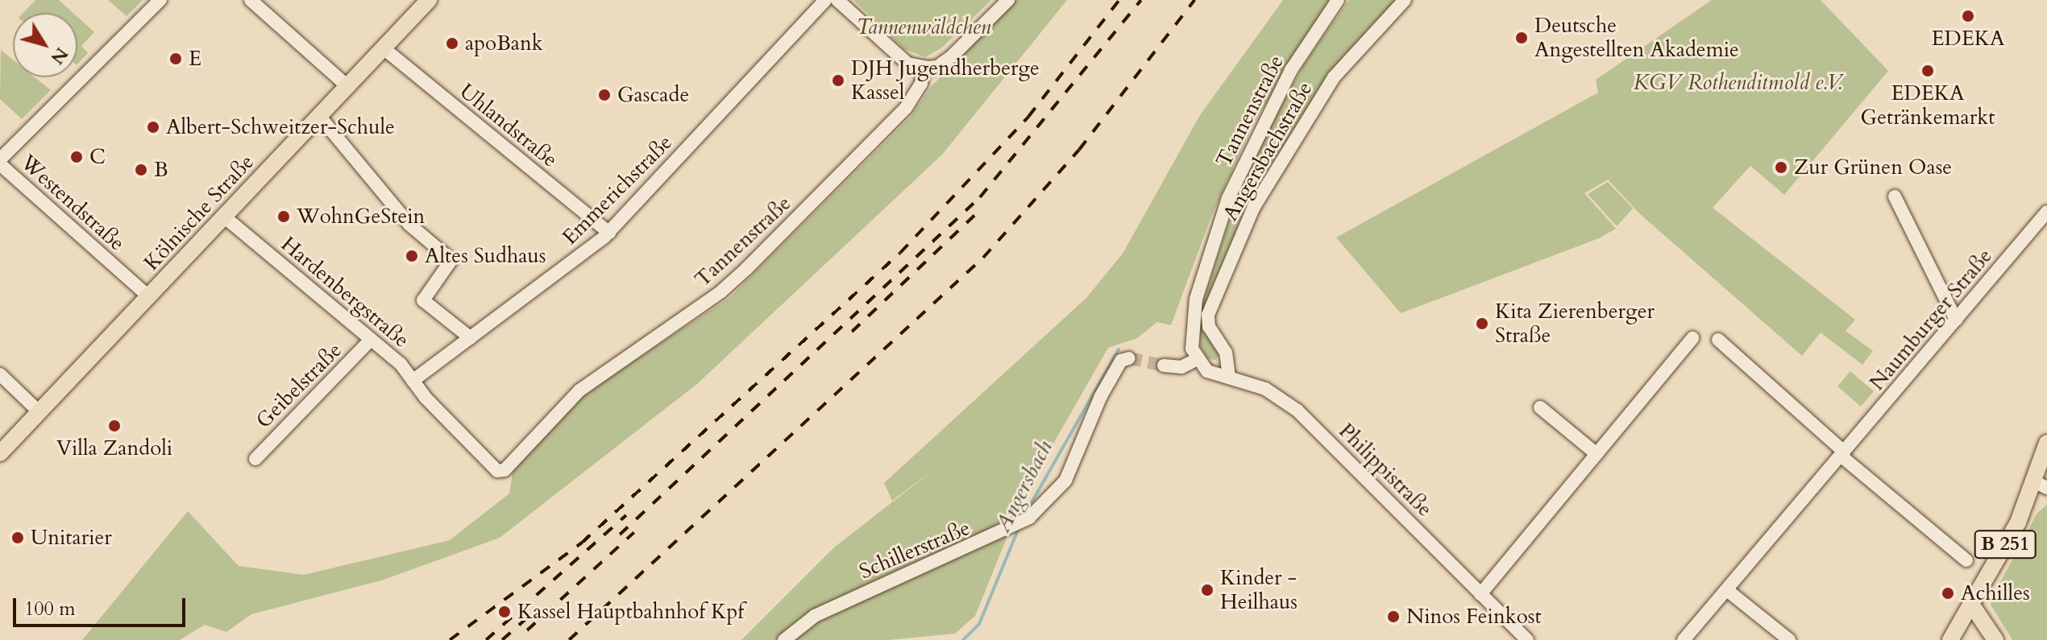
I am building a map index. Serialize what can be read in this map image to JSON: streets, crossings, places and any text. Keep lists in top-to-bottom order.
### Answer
{
  "streets": {
    "main road": ["Kölnische Straße", "B 251"],
    "street": [
      "Tannenstraße",
      "Uhlandstraße",
      "Angersbachstraße",
      "Emmerichstraße",
      "Westendstraße",
      "Hardenbergstraße",
      "Naumburger Straße",
      "Geibelstraße",
      "Philippistraße",
      "Schillerstraße"
    ]
  },
  "crossings": [
    ["Tannenstraße", "Hardenbergstraße"],
    ["Tannenstraße", "Philippistraße"],
    ["Uhlandstraße", "Emmerichstraße"],
    ["Uhlandstraße", "Kölnische Straße"],
    ["Angersbachstraße", "Philippistraße"],
    ["Emmerichstraße", "Hardenbergstraße"],
    ["Westendstraße", "Kölnische Straße"],
    ["Kölnische Straße", "Hardenbergstraße"],
    ["Hardenbergstraße", "Geibelstraße"]
  ],
  "water": ["Angersbach"],
  "parks": ["Tannenwäldchen", "KGV Rothenditmold e.V."],
  "places": [
    "EDEKA",
    "Deutsche Angestellten Akademie",
    "apoBank",
    "E",
    "EDEKA Getränkemarkt",
    "DJH Jugendherberge Kassel",
    "Gascade",
    "Albert-Schweitzer-Schule",
    "C",
    "Zur Grünen Oase",
    "B",
    "WohnGeStein",
    "Altes Sudhaus",
    "Kita Zierenberger Straße",
    "Villa Zandoli",
    "Unitarier",
    "Kinder - Heilhaus",
    "Achilles",
    "Kassel Hauptbahnhof Kpf",
    "Ninos Feinkost"
  ],
  "scale_bar": "100 m",
  "north": "bottom right"
}
